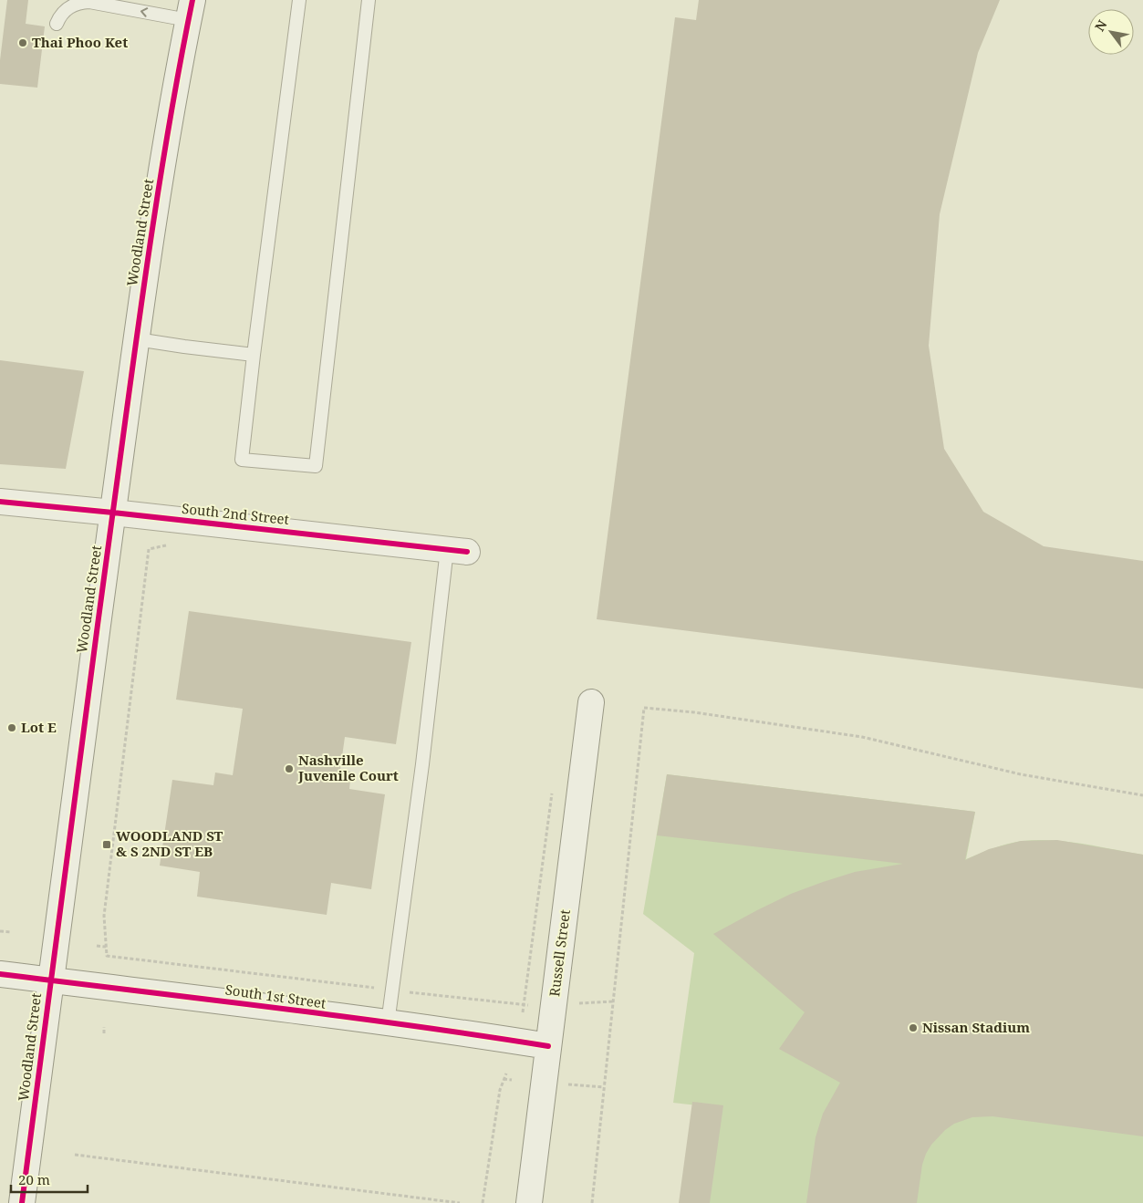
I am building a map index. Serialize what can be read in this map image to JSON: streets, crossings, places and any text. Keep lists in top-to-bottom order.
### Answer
{
  "streets": {
    "street": [
      "Woodland Street",
      "South 2nd Street",
      "Russell Street",
      "South 1st Street"
    ]
  },
  "crossings": [
    ["Woodland Street", "South 2nd Street"],
    ["Woodland Street", "South 1st Street"],
    ["Russell Street", "South 1st Street"]
  ],
  "places": {
    "other": [
      "Thai Phoo Ket",
      "Lot E",
      "Nashville Juvenile Court",
      "Nissan Stadium"
    ],
    "transit": ["WOODLAND ST & S 2ND ST EB"]
  },
  "scale_bar": "20 m",
  "north": "top left"
}
